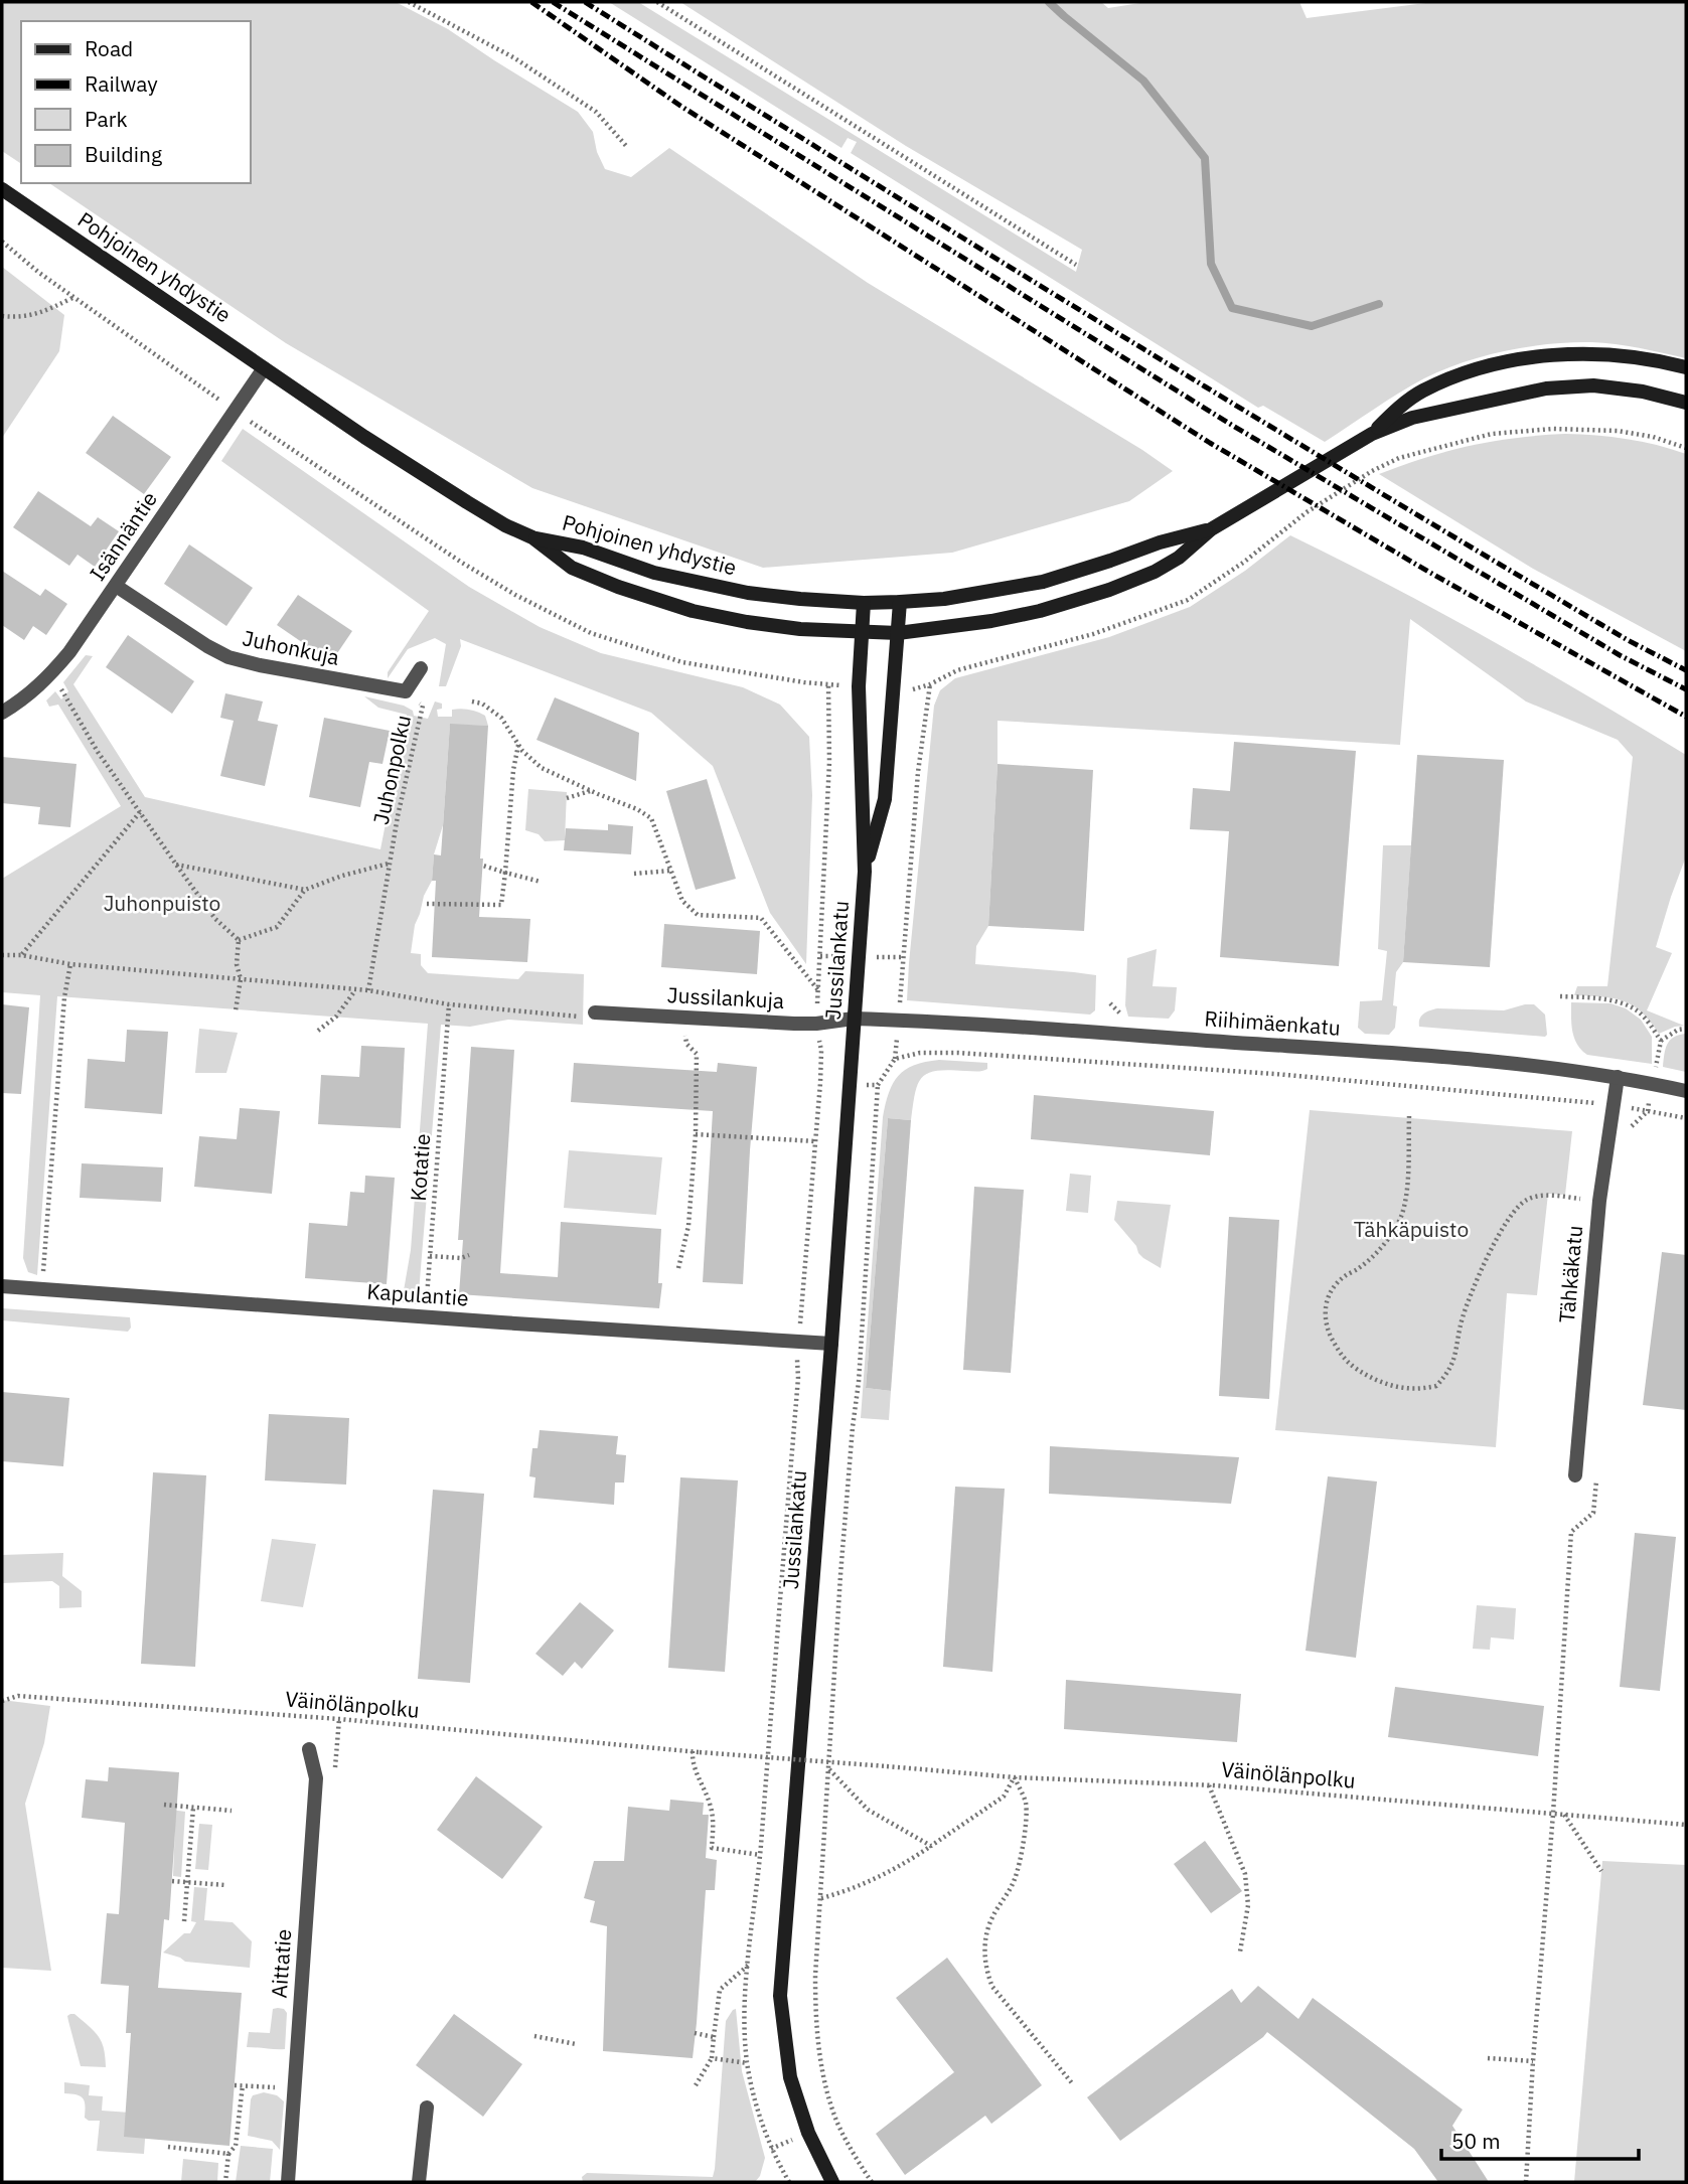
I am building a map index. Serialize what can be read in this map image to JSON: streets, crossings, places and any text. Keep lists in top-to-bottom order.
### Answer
{
  "streets": {
    "main road": ["Pohjoinen yhdystie", "Jussilankatu"],
    "street": [
      "Isännäntie",
      "Juhonkuja",
      "Jussilankuja",
      "Riihimäenkatu",
      "Tähkäkatu",
      "Kapulantie",
      "Aittatie"
    ],
    "path": ["Juhonpolku", "Kotatie", "Väinölänpolku"]
  },
  "crossings": [
    ["Pohjoinen yhdystie", "Isännäntie"],
    ["Pohjoinen yhdystie", "Jussilankatu"],
    ["Isännäntie", "Juhonkuja"],
    ["Juhonkuja", "Juhonpolku"],
    ["Jussilankatu", "Jussilankuja"],
    ["Jussilankatu", "Riihimäenkatu"],
    ["Jussilankatu", "Kapulantie"],
    ["Jussilankuja", "Riihimäenkatu"],
    ["Riihimäenkatu", "Tähkäkatu"],
    ["Kotatie", "Kapulantie"]
  ],
  "parks": ["Juhonpuisto", "Tähkäpuisto"],
  "legend": [
    "Road",
    "Railway",
    "Park",
    "Building"
  ],
  "scale_bar": "50 m"
}
